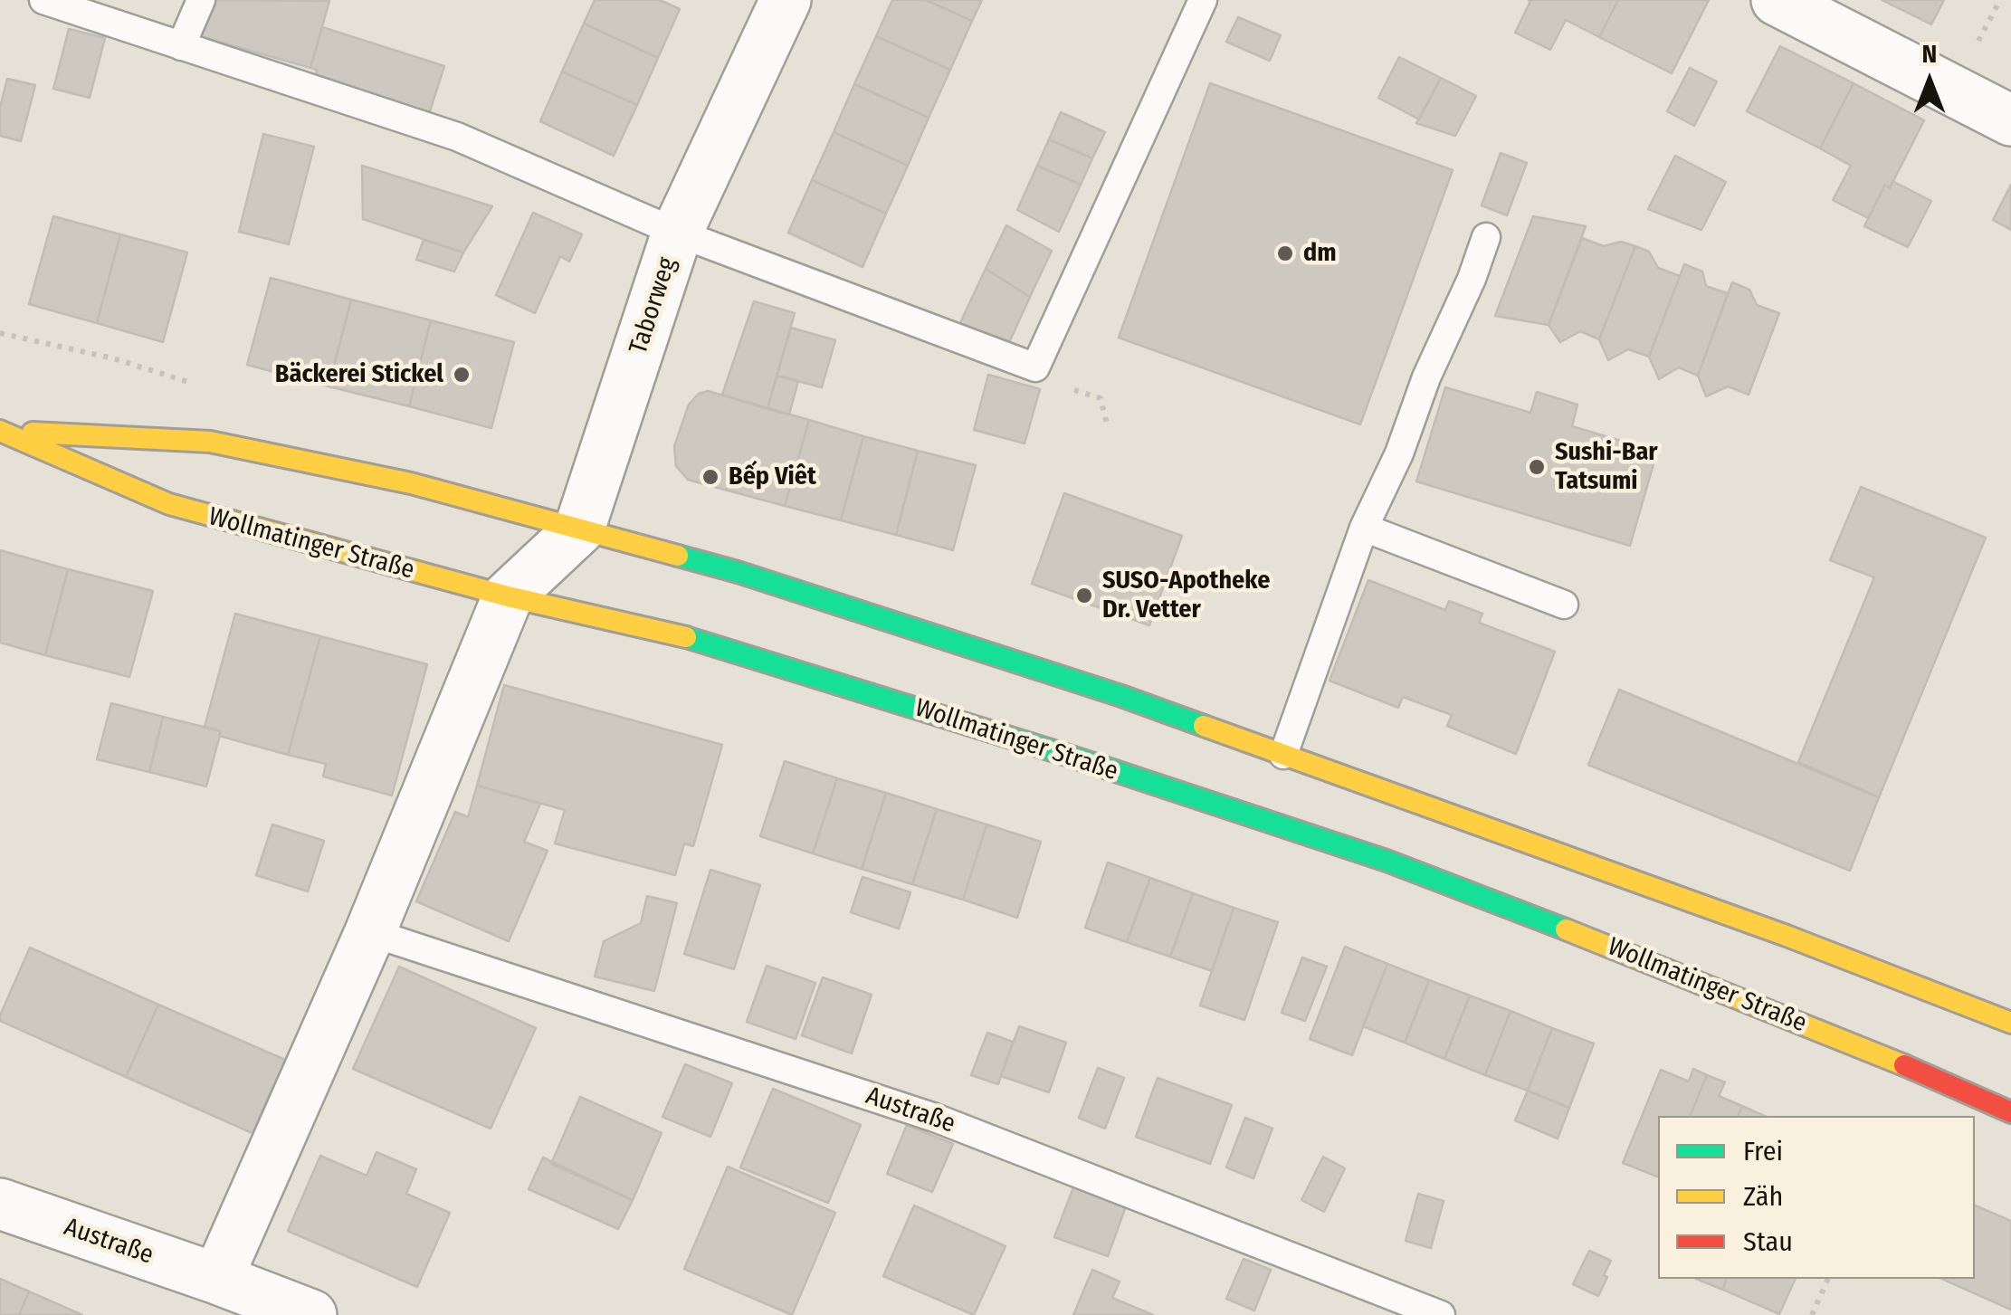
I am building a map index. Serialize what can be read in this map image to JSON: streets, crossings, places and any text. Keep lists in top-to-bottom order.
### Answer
{
  "streets": {
    "main road": ["Wollmatinger Straße"],
    "street": ["Taborweg", "Austraße"]
  },
  "crossings": [
    ["Taborweg", "Wollmatinger Straße"]
  ],
  "places": [
    "dm",
    "Bäckerei Stickel",
    "Sushi-Bar Tatsumi",
    "Bếp Viêt",
    "SUSO-Apotheke Dr. Vetter"
  ],
  "legend": ["Frei", "Zäh", "Stau"],
  "north": "top"
}
